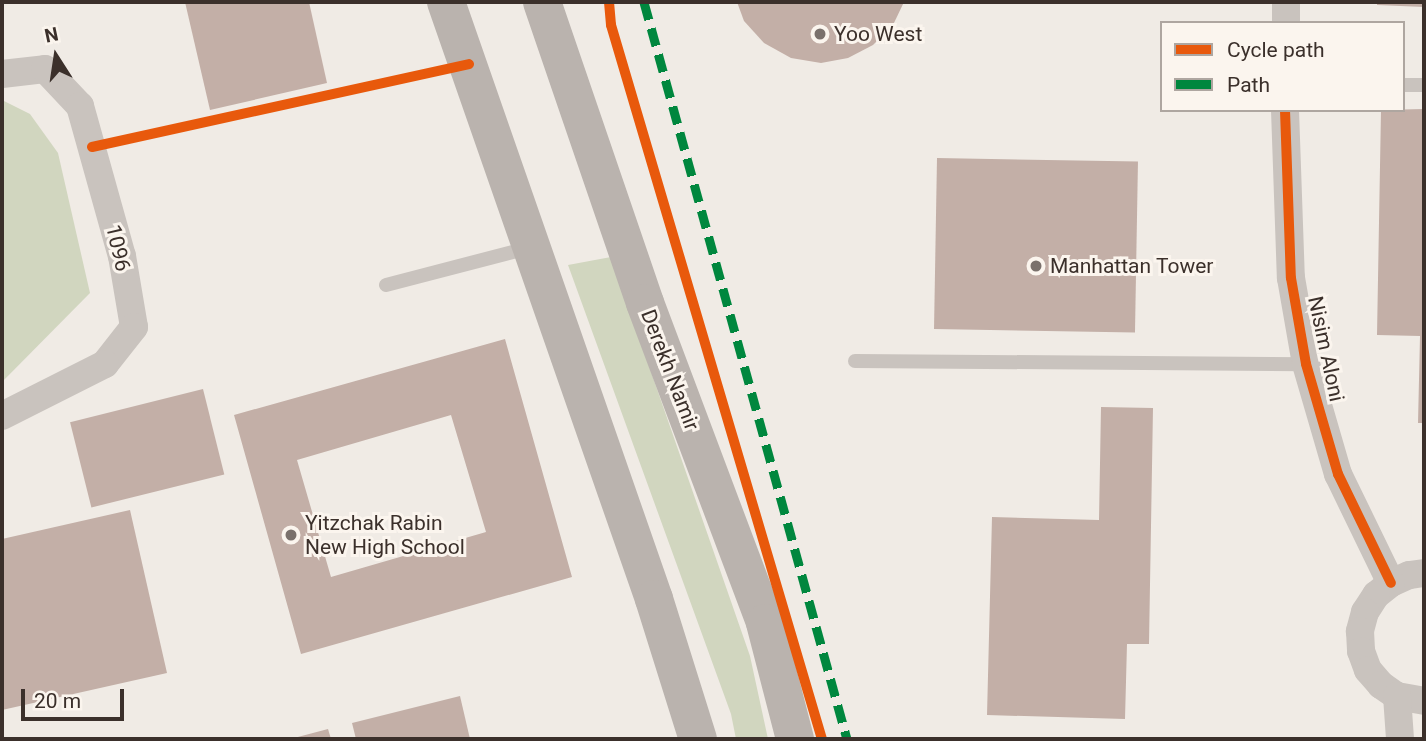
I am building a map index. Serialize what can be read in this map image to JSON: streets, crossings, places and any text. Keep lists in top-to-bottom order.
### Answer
{
  "streets": {
    "main road": ["Derekh Namir"],
    "street": ["1096", "Nisim Aloni"]
  },
  "places": ["Yoo West", "Manhattan Tower", "Yitzchak Rabin New High School"],
  "legend": ["Cycle path", "Path"],
  "scale_bar": "20 m",
  "north": "top"
}
